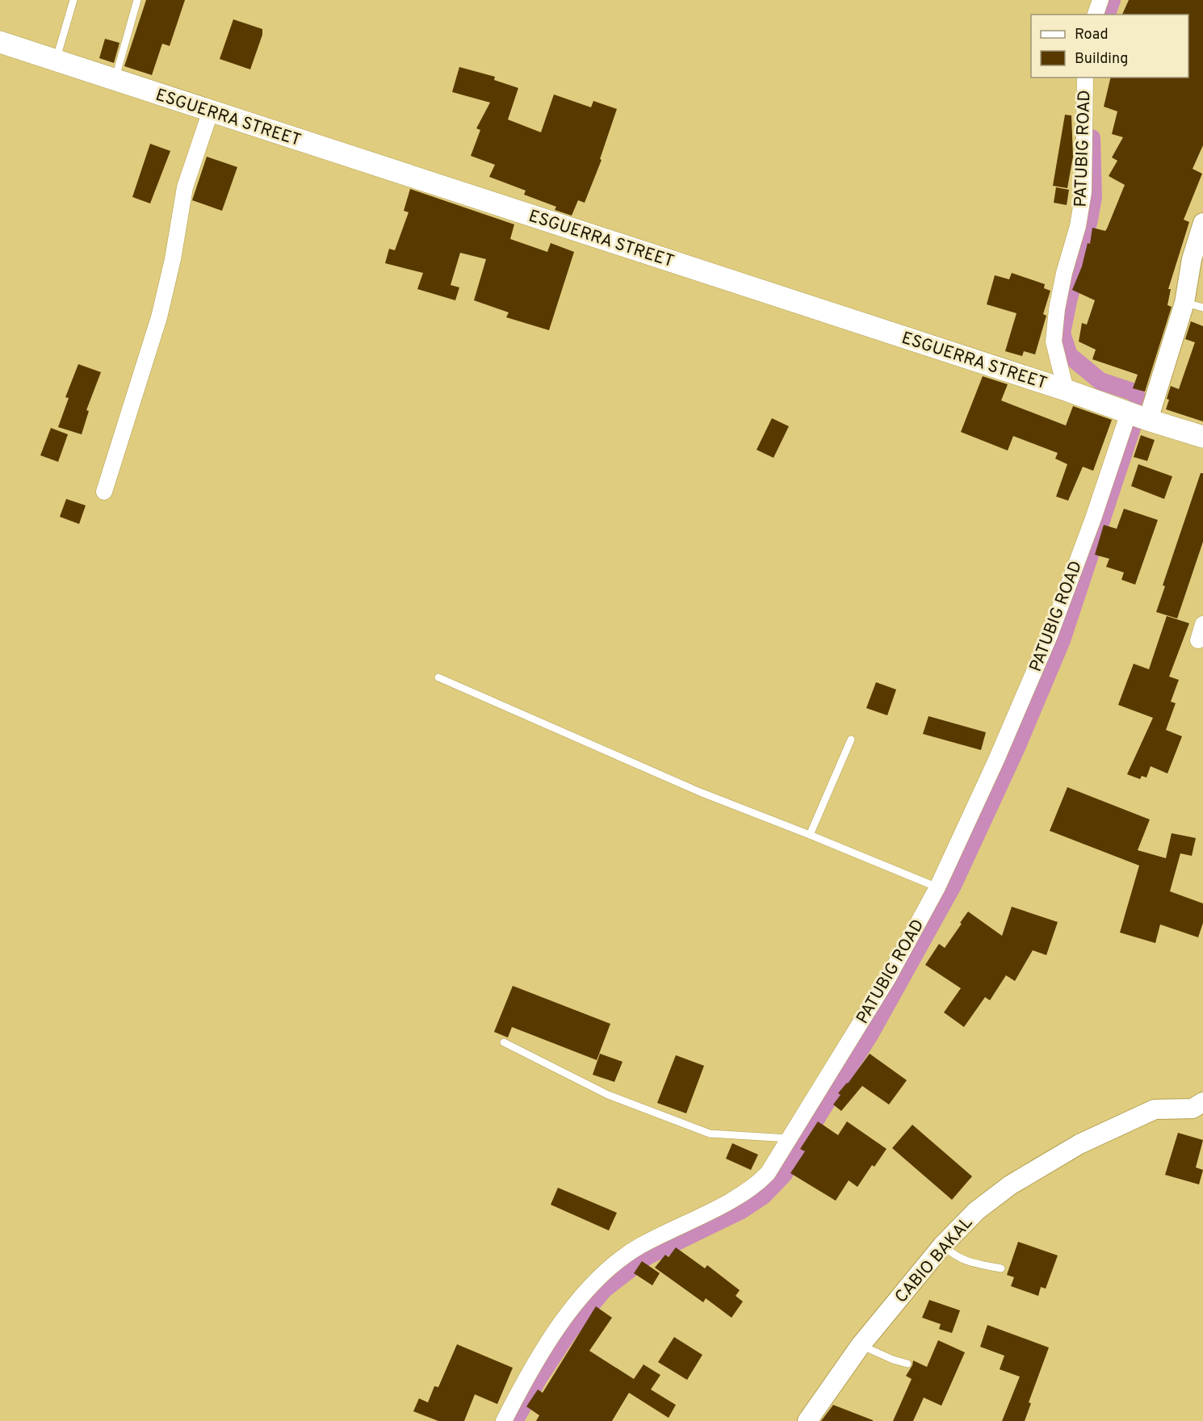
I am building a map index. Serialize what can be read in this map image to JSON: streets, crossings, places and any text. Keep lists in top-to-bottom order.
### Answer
{
  "streets": {
    "main road": ["ESGUERRA STREET"],
    "street": ["PATUBIG ROAD", "CABIO BAKAL"]
  },
  "crossings": [
    ["ESGUERRA STREET", "PATUBIG ROAD"]
  ],
  "legend": ["Road", "Building"]
}
